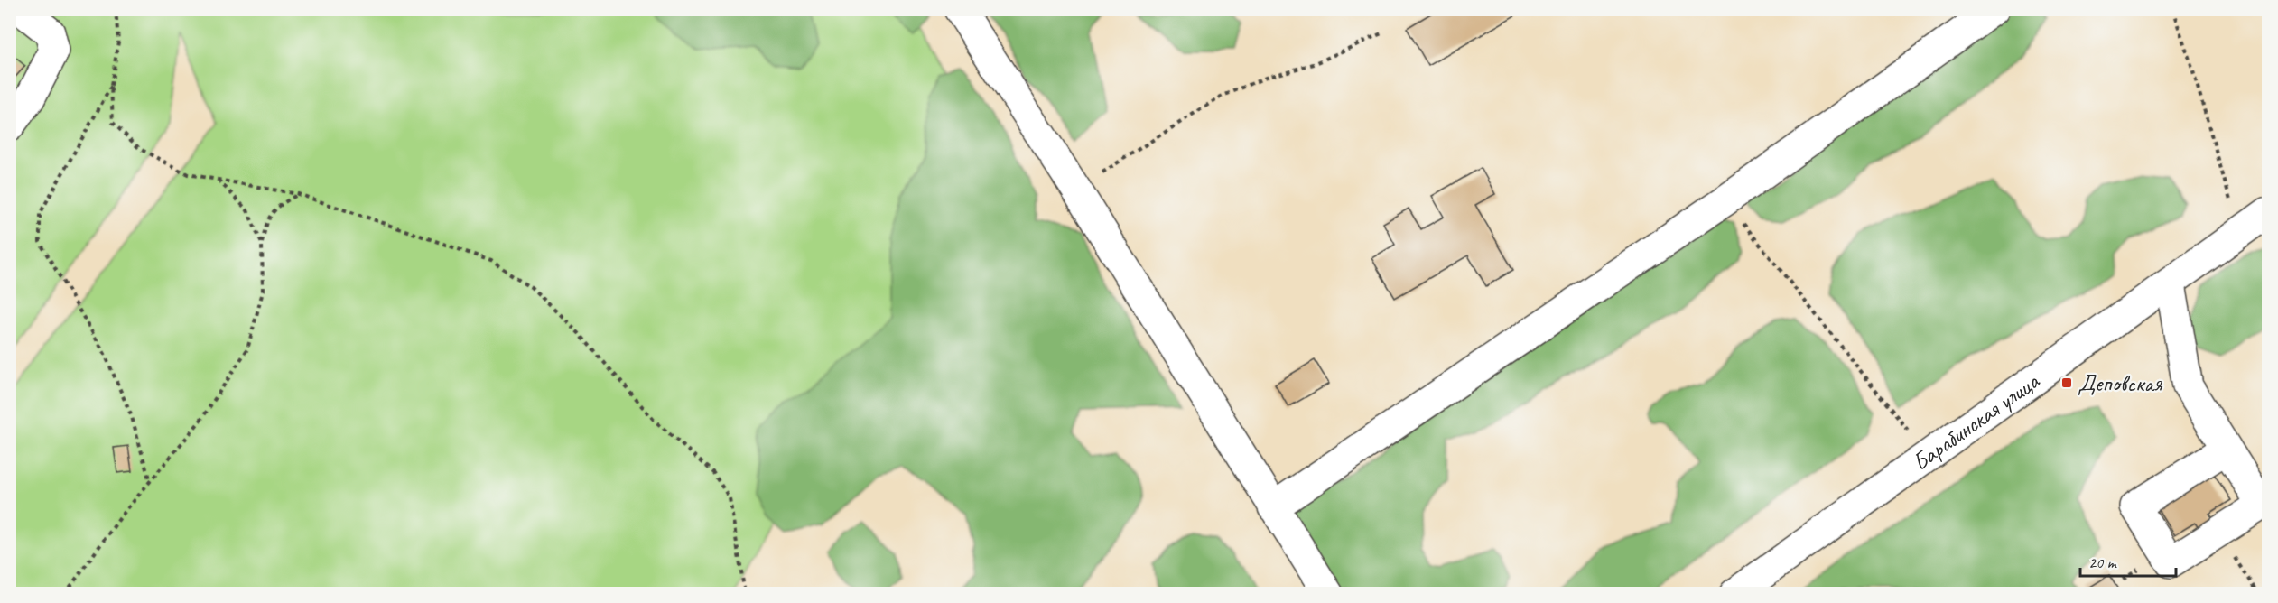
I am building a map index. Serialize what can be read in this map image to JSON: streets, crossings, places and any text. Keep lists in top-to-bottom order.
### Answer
{
  "streets": {
    "street": ["Барабинская улица"]
  },
  "places": {
    "transit": ["Деповская"]
  },
  "scale_bar": "20 m"
}
